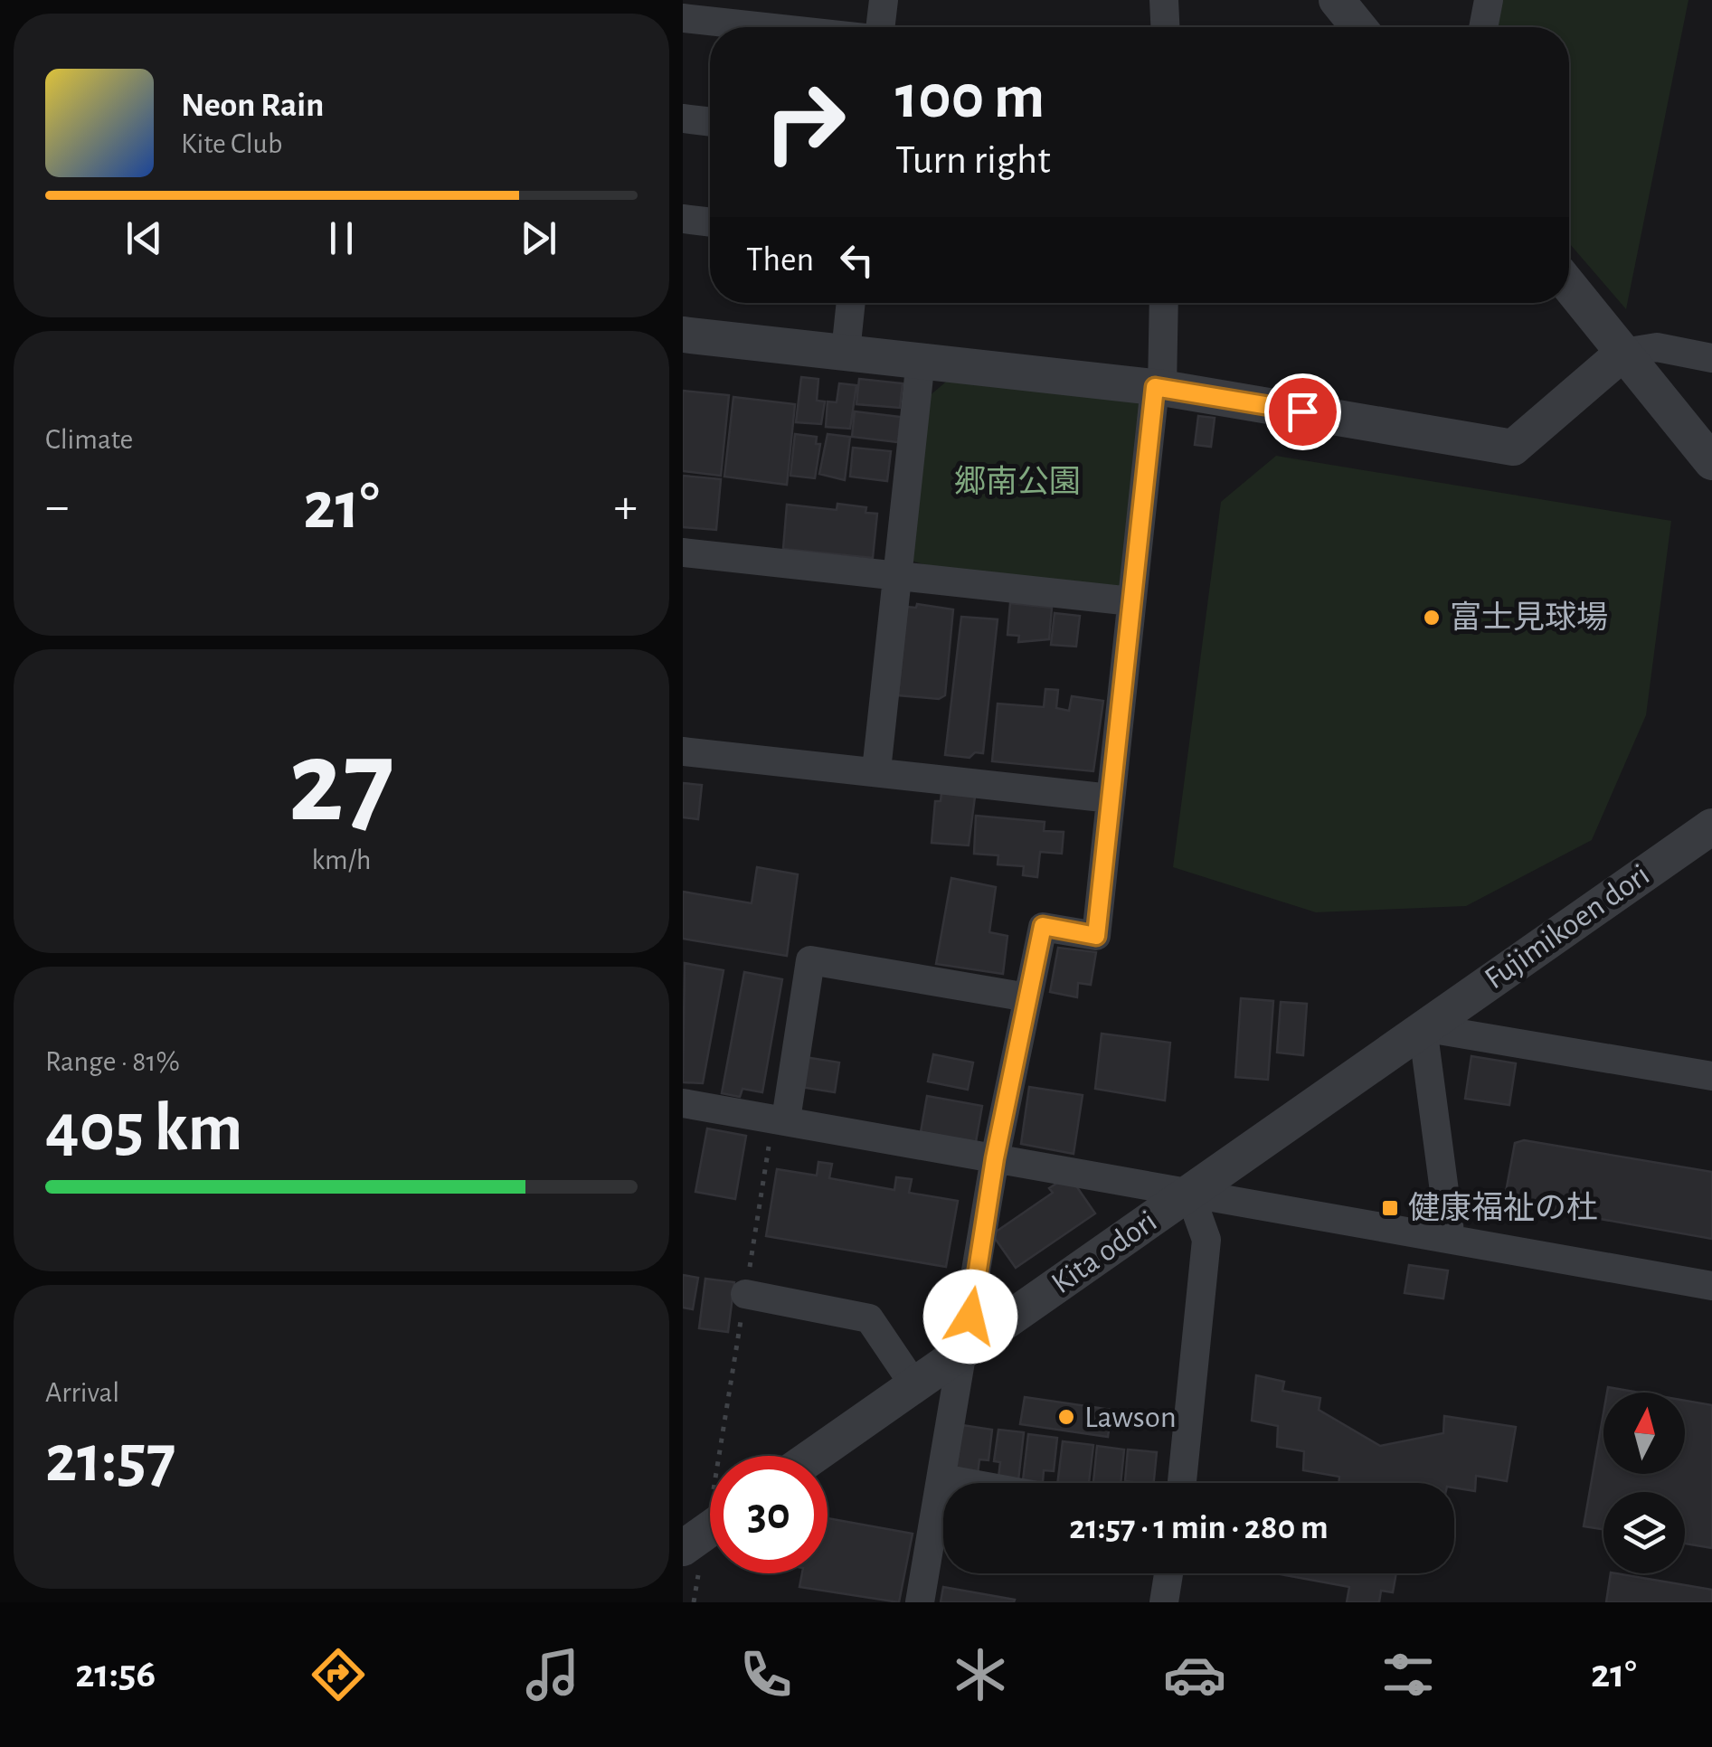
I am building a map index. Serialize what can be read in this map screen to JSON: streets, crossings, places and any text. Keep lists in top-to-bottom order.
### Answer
{
  "streets": {
    "street": ["Fujimikoen dori", "Kita odori"]
  },
  "crossings": [
    ["Fujimikoen dori", "Kita odori"]
  ],
  "parks": ["郷南公園"],
  "places": {
    "other": ["富士見球場", "Lawson"],
    "transit": ["健康福祉の杜"]
  },
  "north": "top",
  "page": {
    "turn": ["100 m", "Turn right"],
    "song": ["Neon Rain", "Kite Club"],
    "then": "Then",
    "tile": [
      "Climate",
      ["27", "km/h"],
      ["Range · 81%", "405 km"],
      ["Arrival", "21:57"]
    ],
    "heat": ["−", "21°", "+"],
    "limit": "30",
    "trip": "21:57 · 1 min · 280 m",
    "tabs": ["21:56", "21°"]
  }
}
